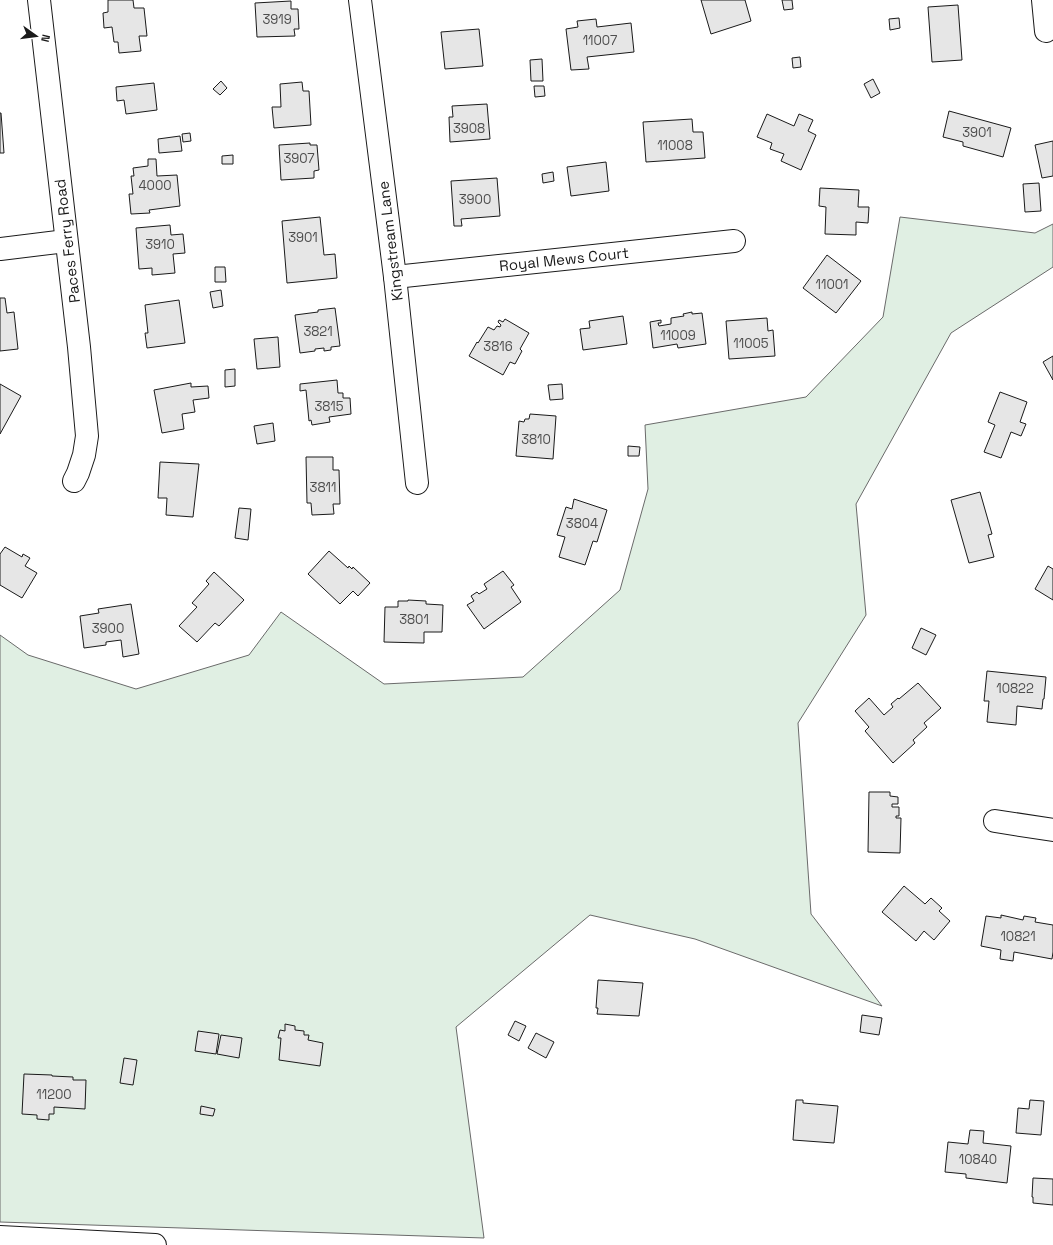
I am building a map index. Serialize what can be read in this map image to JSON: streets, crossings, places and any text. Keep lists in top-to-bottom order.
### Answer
{
  "streets": {
    "street": ["Paces Ferry Road", "Kingstream Lane", "Royal Mews Court"]
  },
  "crossings": [
    ["Kingstream Lane", "Royal Mews Court"]
  ],
  "house_numbers": [
    "3919",
    "11007",
    "3908",
    "3901",
    "11008",
    "3907",
    "4000",
    "3900",
    "3901",
    "3910",
    "11001",
    "3821",
    "11009",
    "11005",
    "3816",
    "3815",
    "3810",
    "3811",
    "3804",
    "3801",
    "3900",
    "10822",
    "10821",
    "11200",
    "10840"
  ],
  "north": "right"
}
